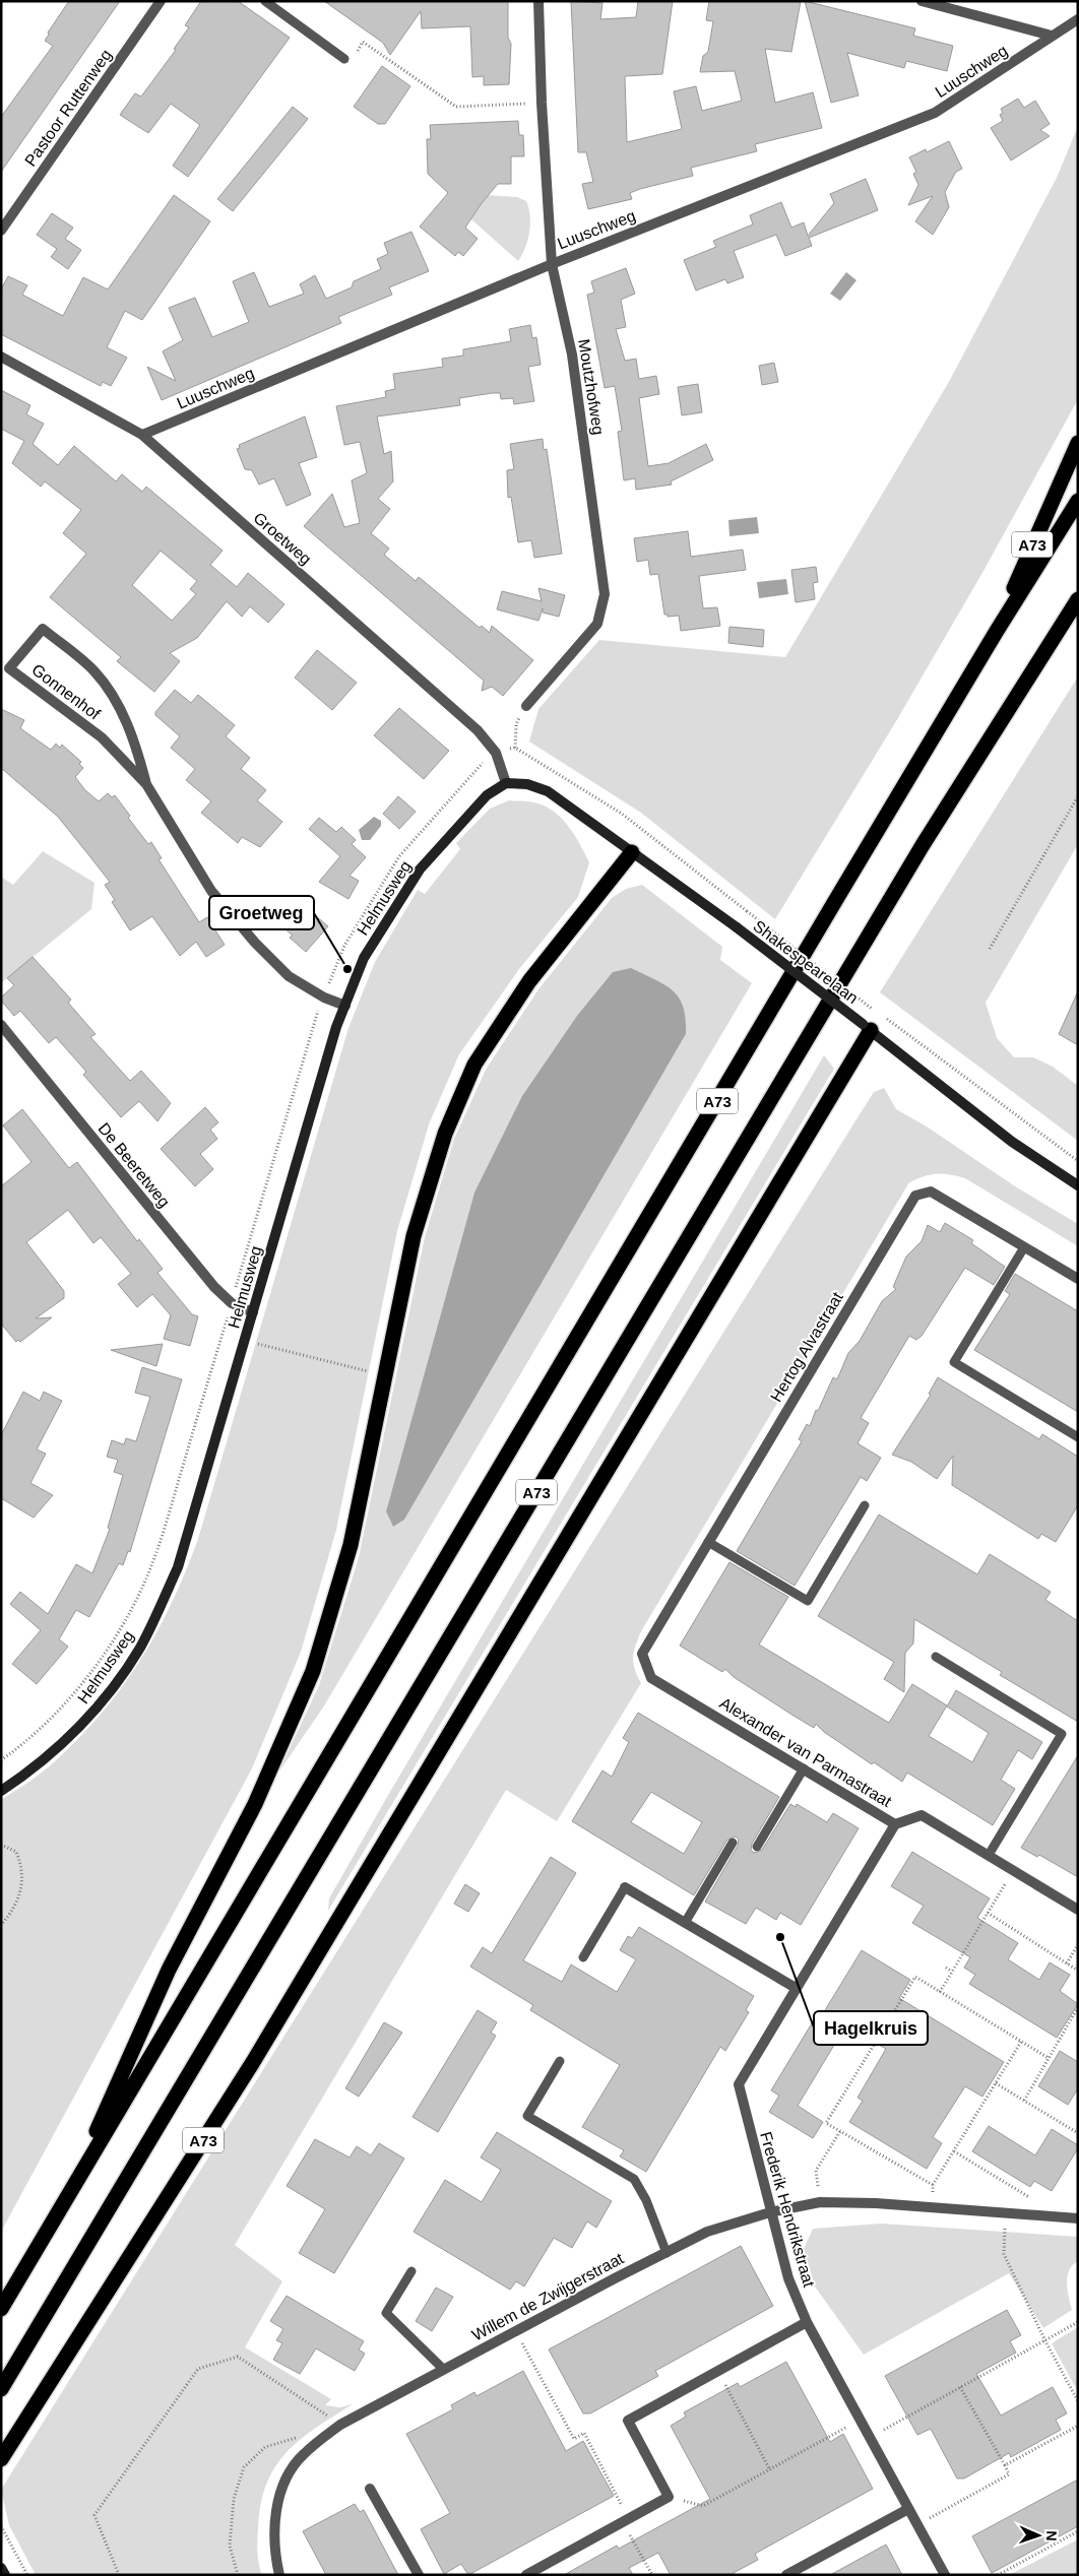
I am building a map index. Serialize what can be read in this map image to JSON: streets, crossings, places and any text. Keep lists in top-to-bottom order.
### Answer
{
  "streets": {
    "highway": ["A73"],
    "street": [
      "Luuschweg",
      "Pastoor Ruttenweg",
      "Moutzhofweg",
      "Groetweg",
      "Gonnenhof",
      "Helmusweg",
      "Shakespearelaan",
      "De Beeretweg",
      "Hertog Alvastraat",
      "Alexander van Parmastraat",
      "Frederik Hendrikstraat",
      "Willem de Zwijgerstraat"
    ]
  },
  "crossings": [
    ["Luuschweg", "Moutzhofweg"],
    ["Luuschweg", "Groetweg"],
    ["Groetweg", "Helmusweg"],
    ["Groetweg", "Shakespearelaan"],
    ["A73", "Shakespearelaan"],
    ["Gonnenhof", "Helmusweg"],
    ["Helmusweg", "Shakespearelaan"],
    ["Helmusweg", "De Beeretweg"],
    ["Hertog Alvastraat", "Alexander van Parmastraat"],
    ["Alexander van Parmastraat", "Frederik Hendrikstraat"],
    ["Frederik Hendrikstraat", "Willem de Zwijgerstraat"]
  ],
  "places": ["Groetweg", "Hagelkruis"],
  "north": "right"
}
